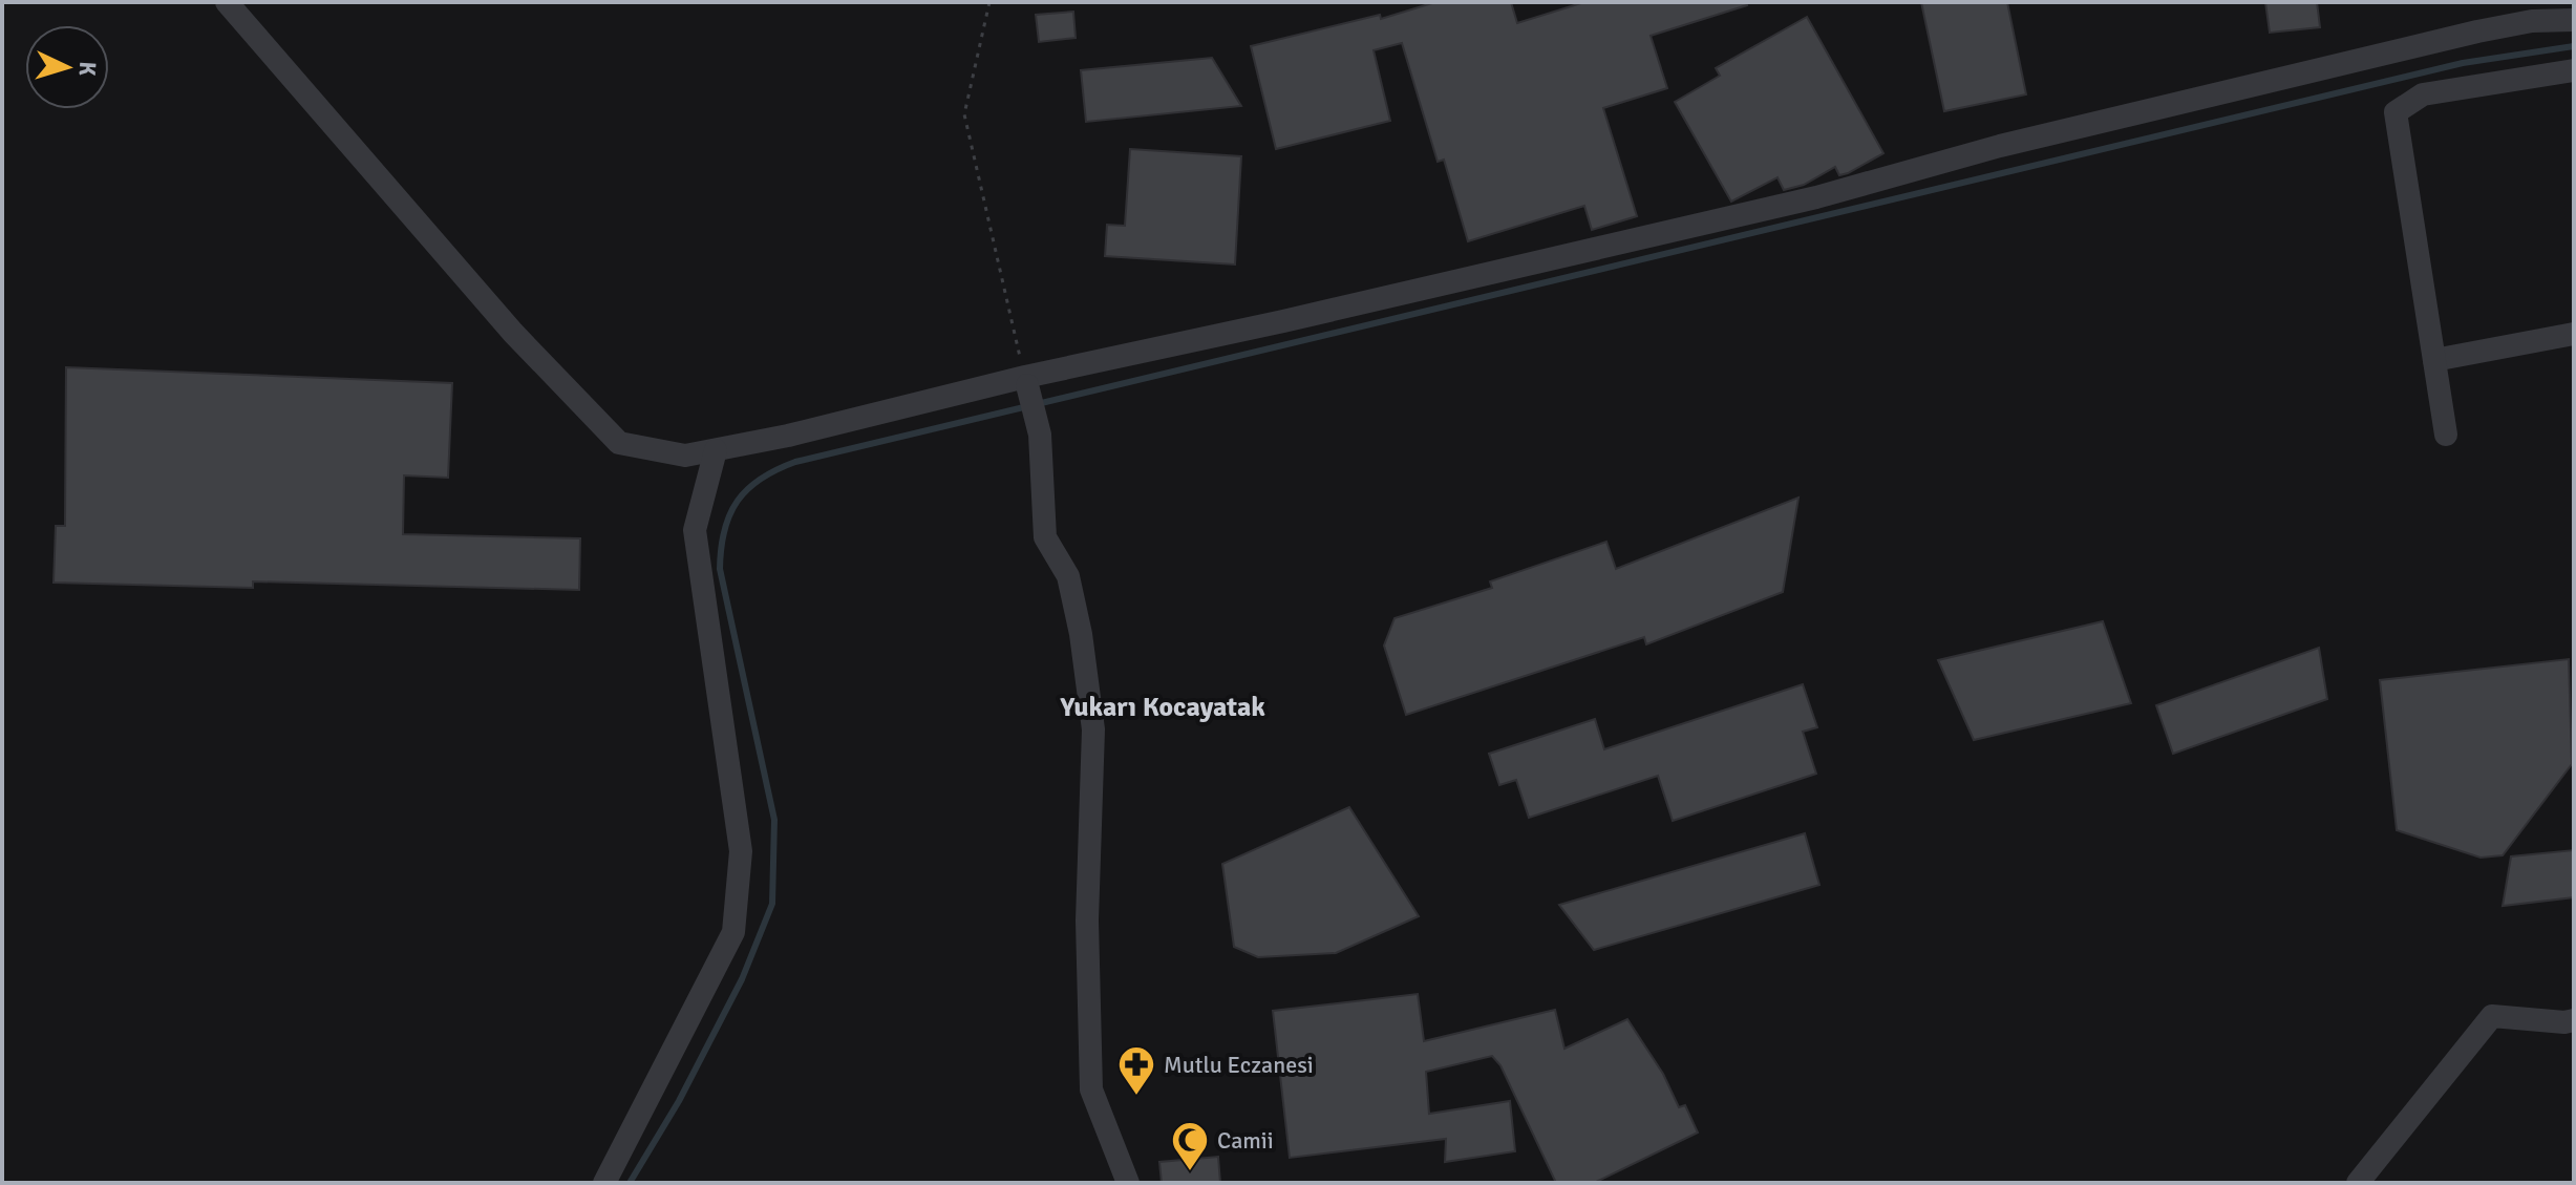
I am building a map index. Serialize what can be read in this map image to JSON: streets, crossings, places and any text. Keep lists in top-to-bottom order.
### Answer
{
  "districts": ["Yukarı Kocayatak"],
  "places": {
    "pharmacy": ["Mutlu Eczanesi"],
    "mosque": ["Camii"]
  },
  "north": "right"
}
